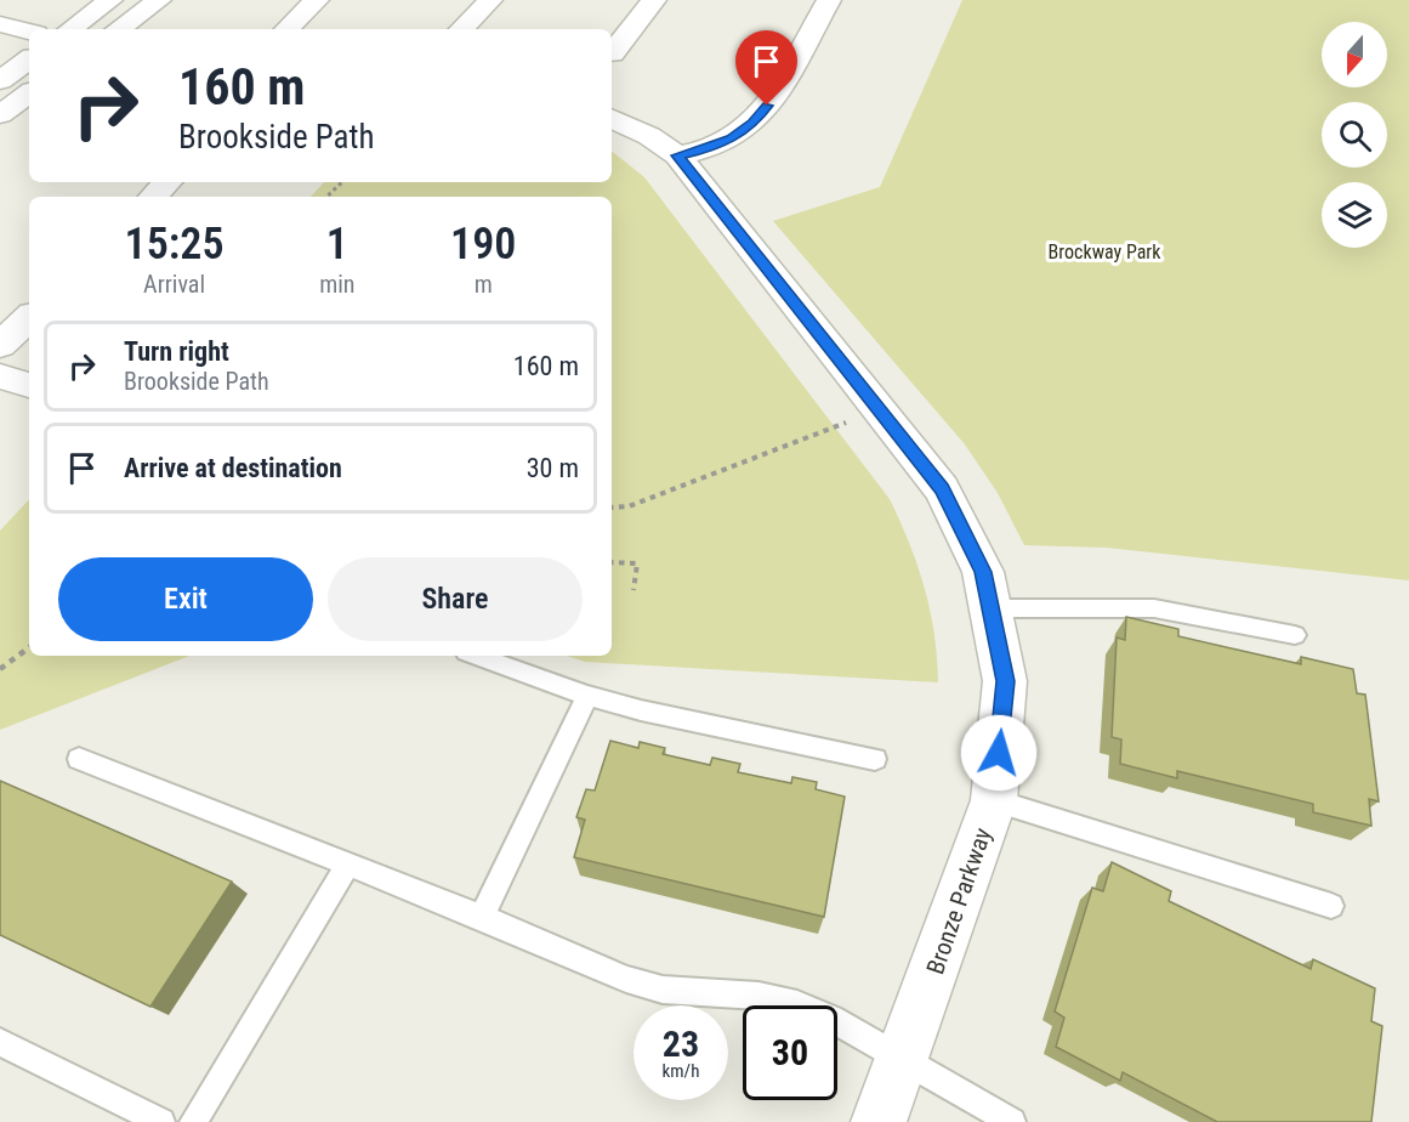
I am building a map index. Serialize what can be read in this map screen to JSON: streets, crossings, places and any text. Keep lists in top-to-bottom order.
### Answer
{
  "streets": {
    "street": ["Bronze Parkway"]
  },
  "parks": ["Brockway Park"],
  "north": "bottom",
  "page": {
    "turn": ["160 m", "Brookside Path"],
    "eta": [
      "15:25",
      "Arrival",
      "1",
      "min",
      "190",
      "m"
    ],
    "list": [
      {
        "name": "Turn right",
        "note": "Brookside Path",
        "value": "160 m"
      },
      {
        "name": "Arrive at destination",
        "value": "30 m"
      }
    ],
    "buttons": ["Exit", "Share"],
    "speed": "23 km/h",
    "limit": "30"
  }
}
